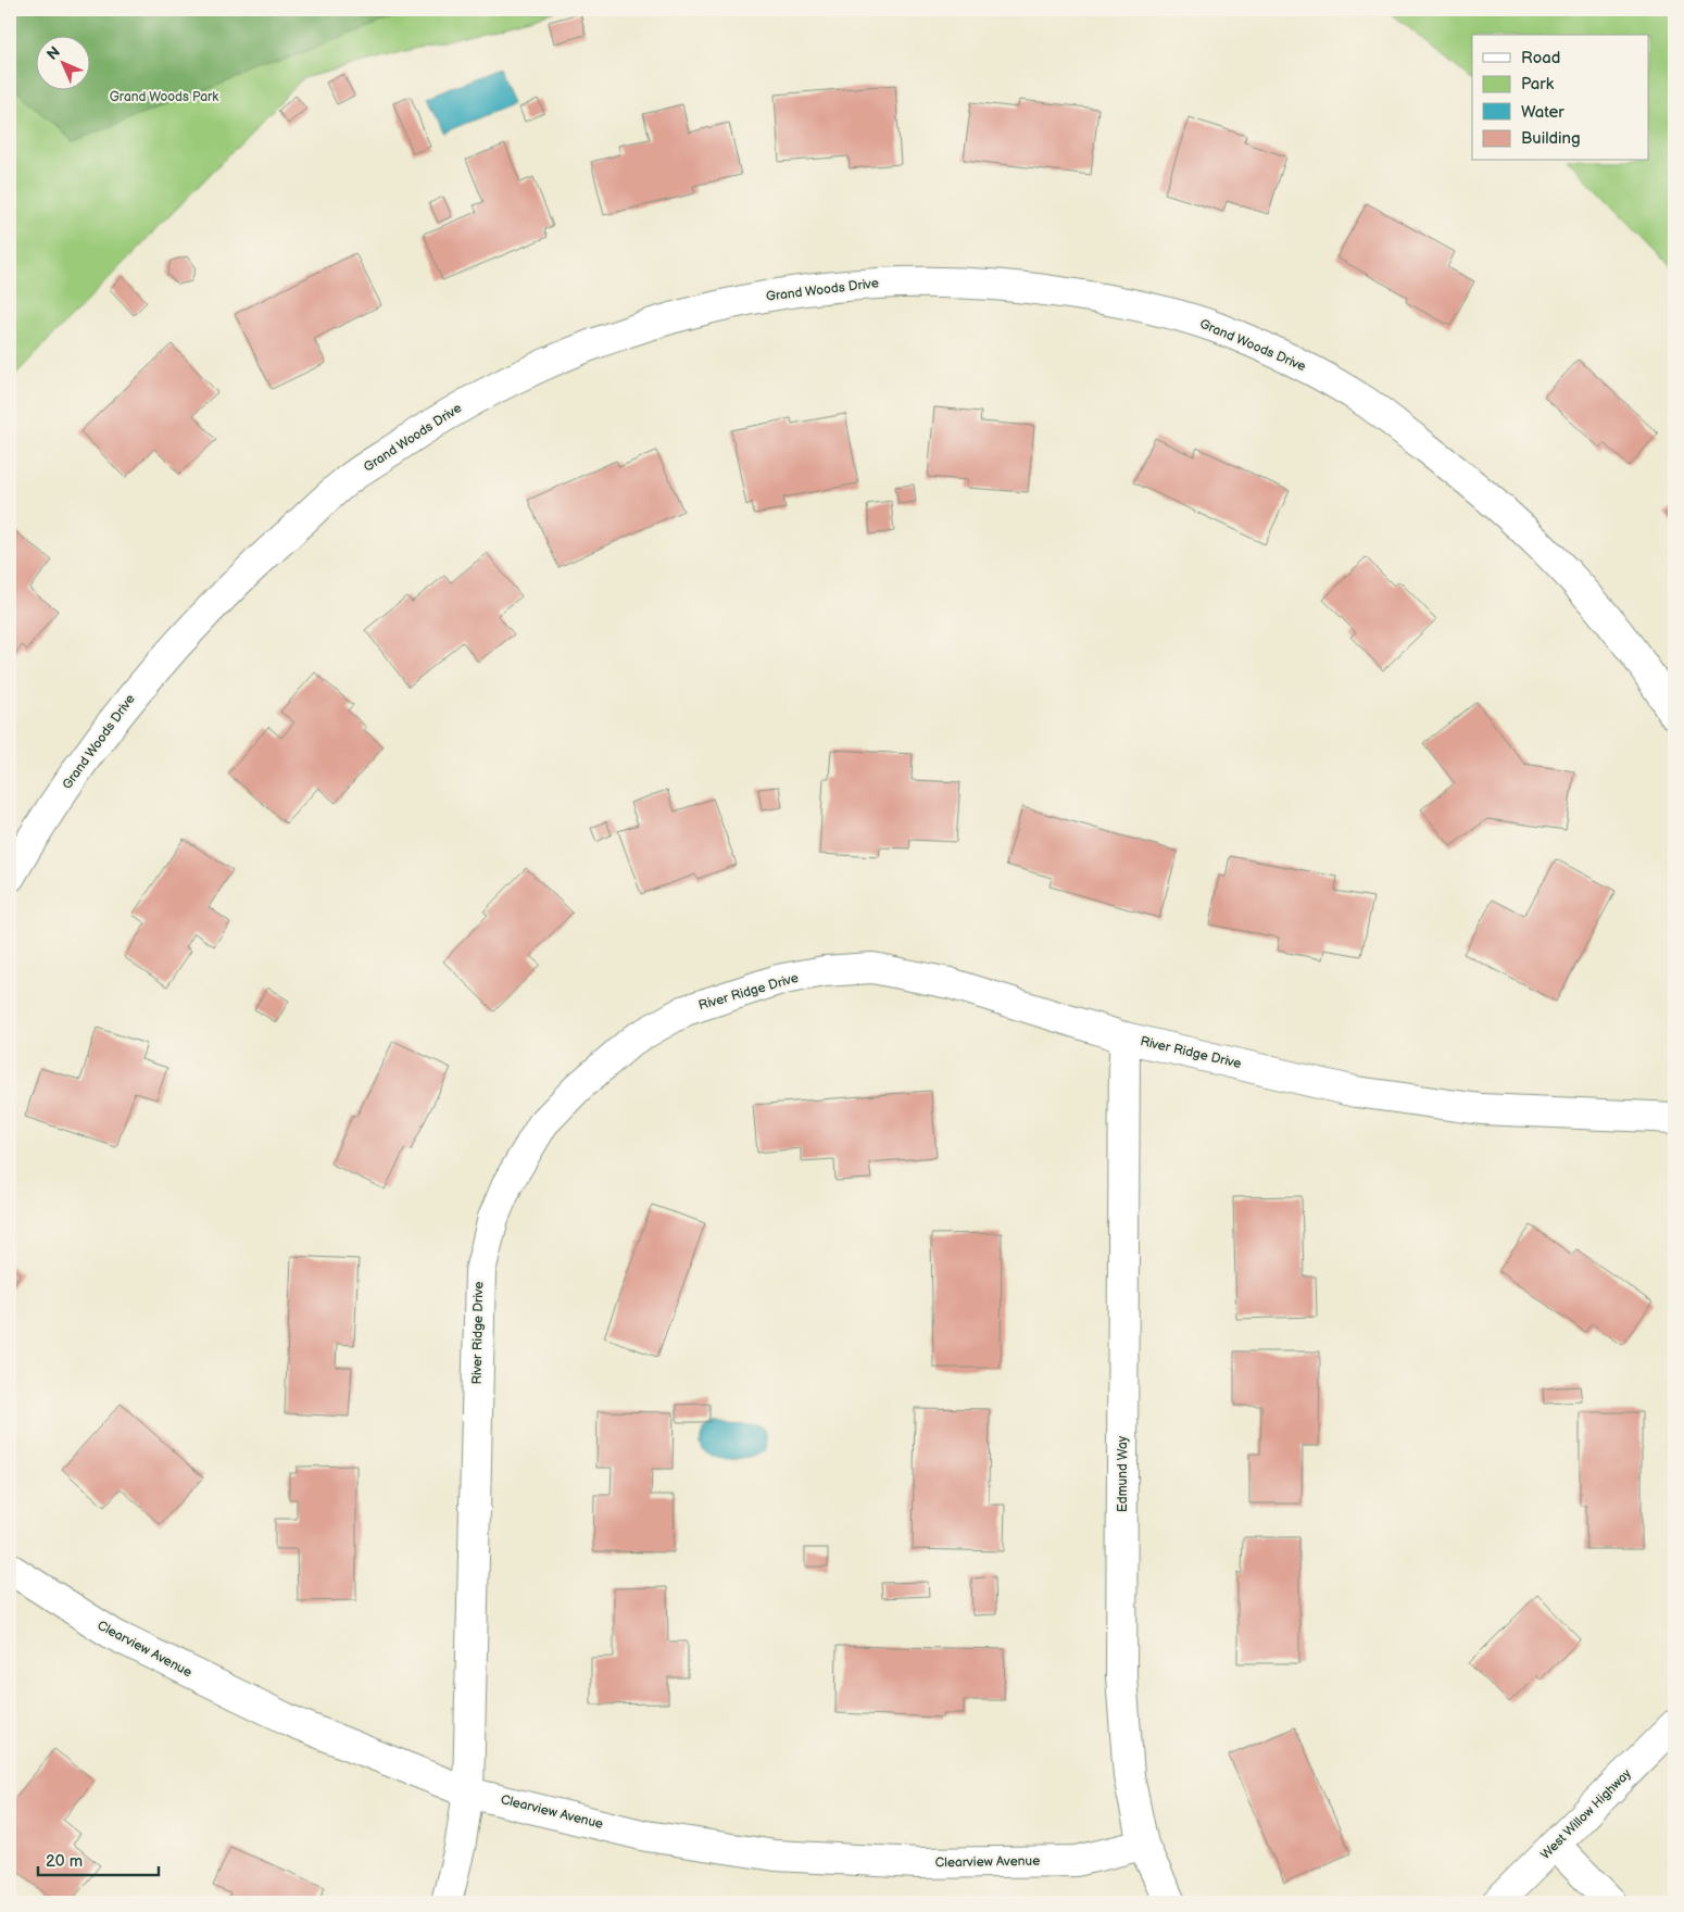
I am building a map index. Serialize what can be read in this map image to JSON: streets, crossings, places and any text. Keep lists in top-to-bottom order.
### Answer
{
  "streets": {
    "street": [
      "Grand Woods Drive",
      "River Ridge Drive",
      "Edmund Way",
      "Clearview Avenue",
      "West Willow Highway"
    ]
  },
  "crossings": [
    ["River Ridge Drive", "Edmund Way"],
    ["River Ridge Drive", "Clearview Avenue"],
    ["Edmund Way", "Clearview Avenue"]
  ],
  "parks": ["Grand Woods Park"],
  "legend": [
    "Road",
    "Park",
    "Water",
    "Building"
  ],
  "scale_bar": "20 m",
  "north": "top left"
}
